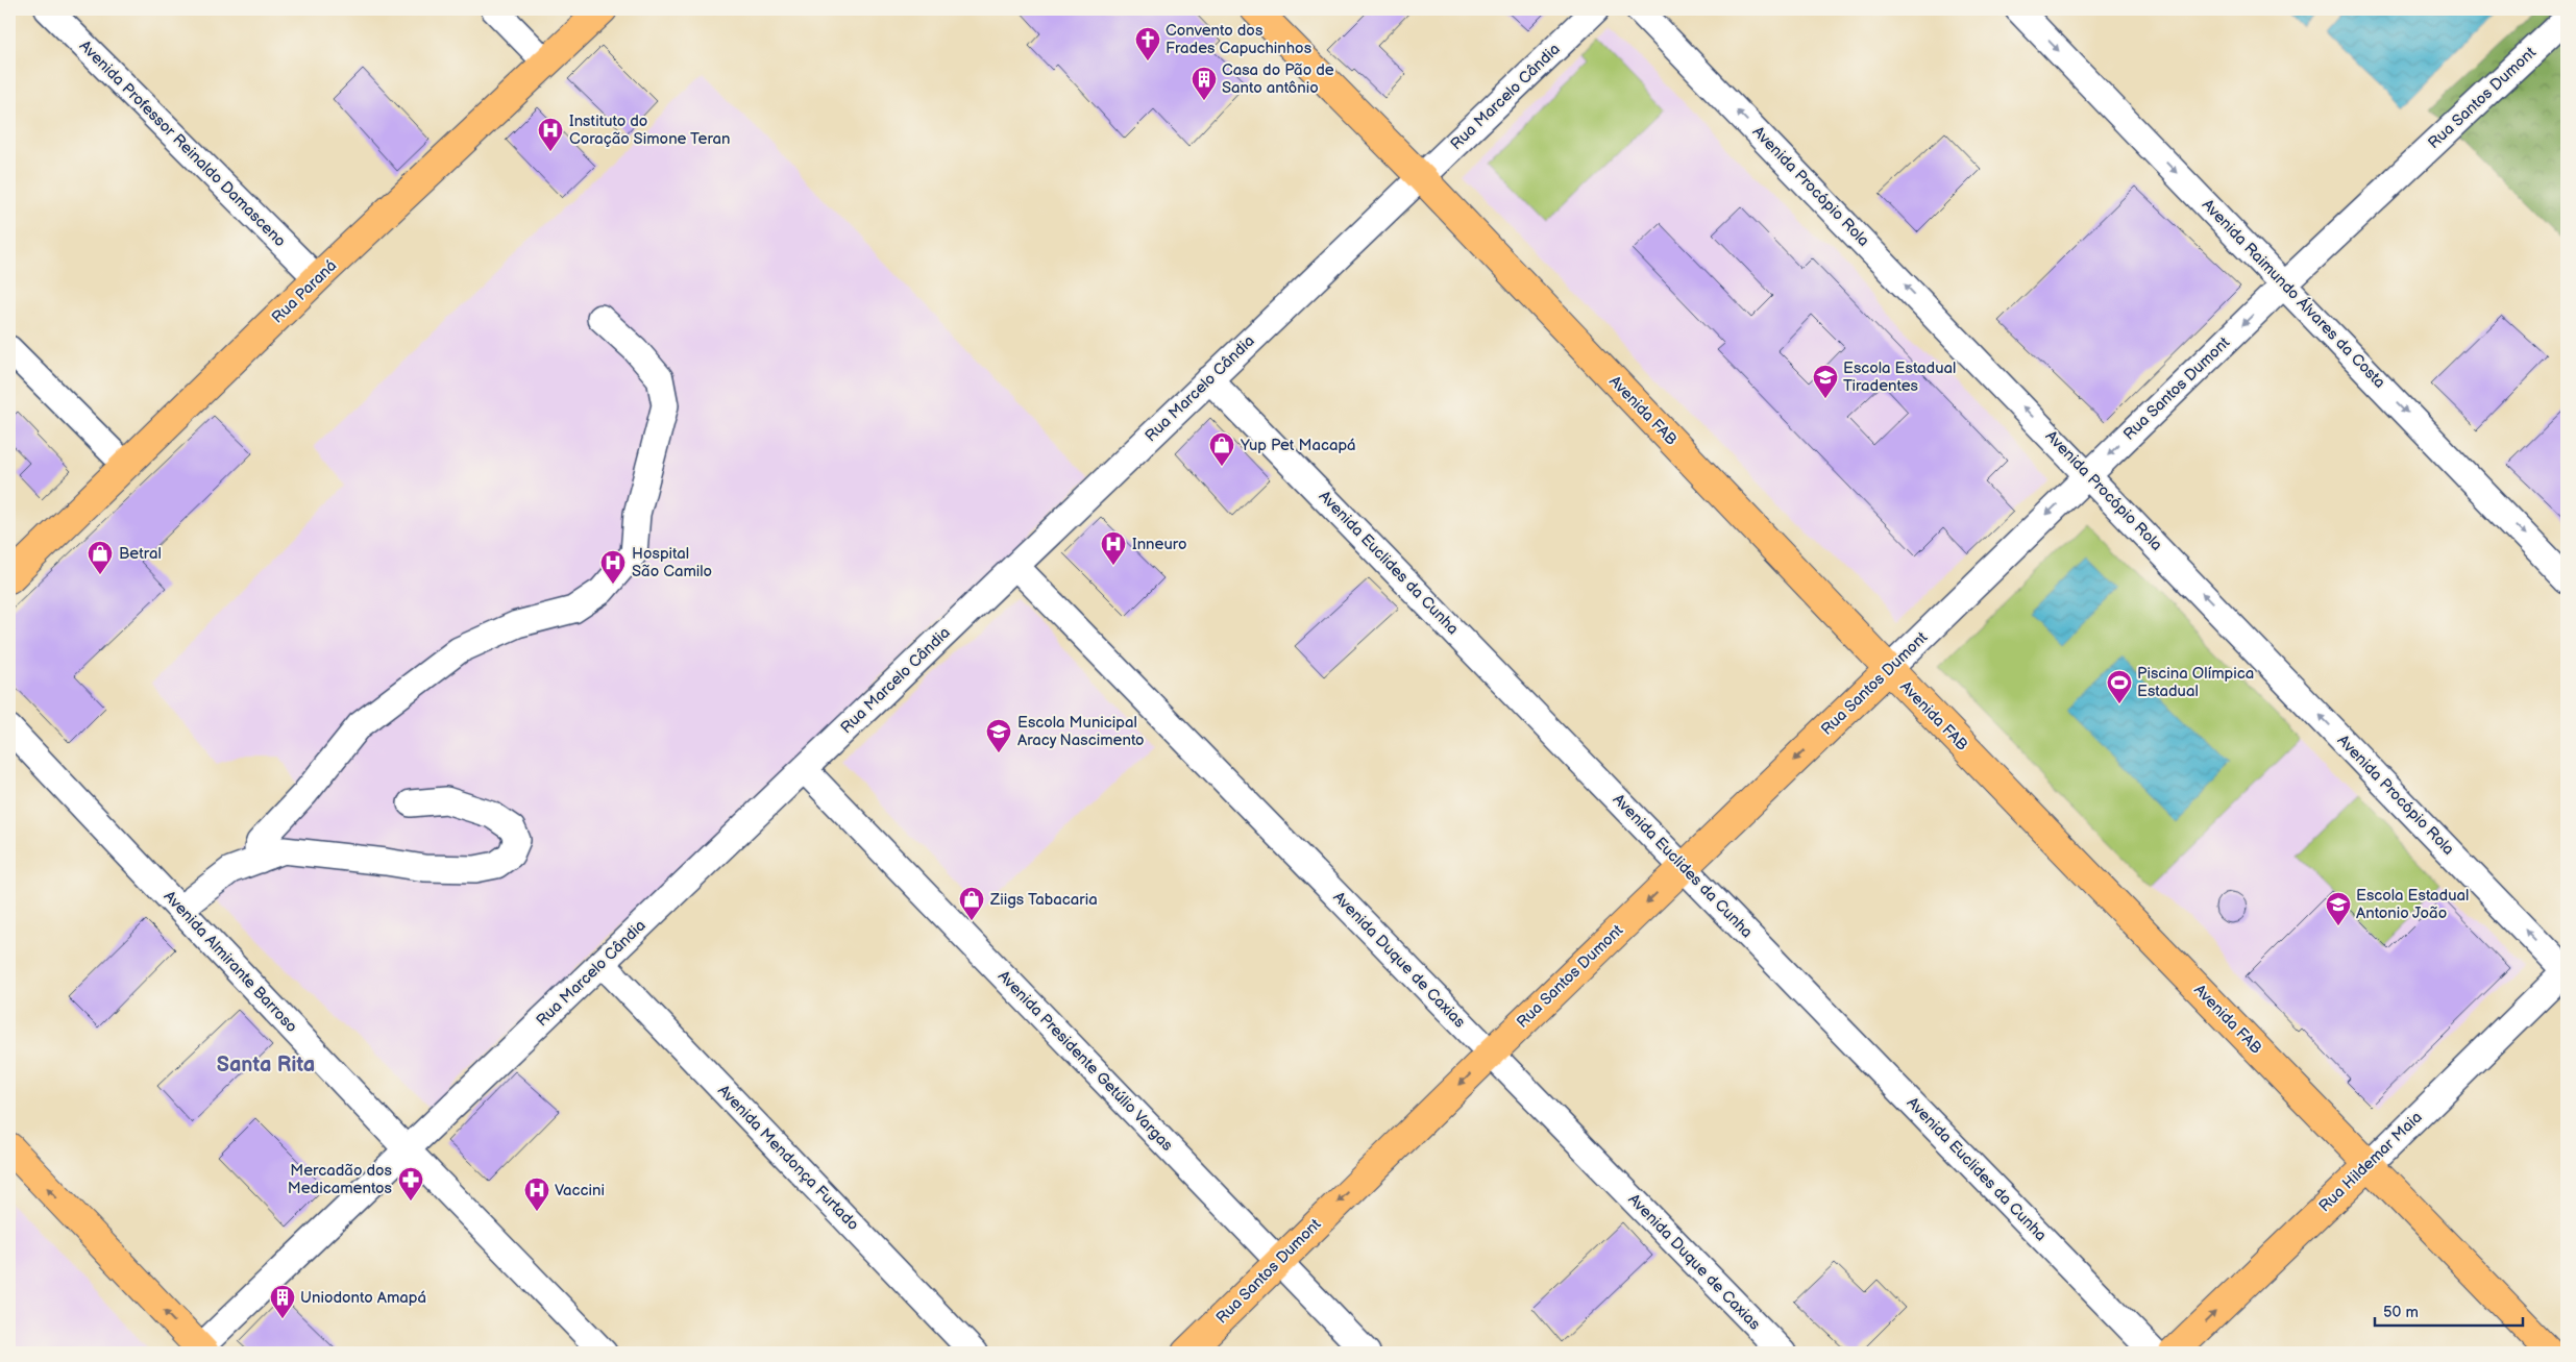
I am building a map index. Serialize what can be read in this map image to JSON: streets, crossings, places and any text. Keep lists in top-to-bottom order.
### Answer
{
  "streets": {
    "main road": [
      "Rua Santos Dumont",
      "Rua Paraná",
      "Avenida FAB",
      "Rua Hildemar Maia"
    ],
    "street": [
      "Rua Marcelo Cândia",
      "Avenida Professor Reinaldo Damasceno",
      "Avenida Procópio Rola",
      "Avenida Raimundo Álvares da Costa",
      "Avenida Euclides da Cunha",
      "Avenida Duque de Caxias",
      "Avenida Almirante Barroso",
      "Avenida Presidente Getúlio Vargas",
      "Avenida Mendonça Furtado"
    ]
  },
  "crossings": [
    ["Rua Marcelo Cândia", "Avenida FAB"],
    ["Rua Marcelo Cândia", "Avenida Euclides da Cunha"],
    ["Rua Marcelo Cândia", "Avenida Duque de Caxias"],
    ["Rua Marcelo Cândia", "Avenida Almirante Barroso"],
    ["Rua Marcelo Cândia", "Avenida Presidente Getúlio Vargas"],
    ["Rua Marcelo Cândia", "Avenida Mendonça Furtado"],
    ["Rua Santos Dumont", "Avenida Procópio Rola"],
    ["Rua Santos Dumont", "Avenida Raimundo Álvares da Costa"],
    ["Rua Santos Dumont", "Avenida FAB"],
    ["Rua Santos Dumont", "Avenida Euclides da Cunha"],
    ["Rua Santos Dumont", "Avenida Duque de Caxias"],
    ["Rua Santos Dumont", "Avenida Presidente Getúlio Vargas"],
    ["Avenida Professor Reinaldo Damasceno", "Rua Paraná"],
    ["Avenida Procópio Rola", "Rua Hildemar Maia"],
    ["Avenida FAB", "Rua Hildemar Maia"]
  ],
  "one_way": [
    "Rua Santos Dumont",
    "Avenida Procópio Rola",
    "Avenida Raimundo Álvares da Costa",
    "Rua Hildemar Maia"
  ],
  "districts": ["Santa Rita"],
  "places": {
    "church": ["Convento dos Frades Capuchinhos"],
    "building": ["Casa do Pão de Santo antônio", "Uniodonto Amapá"],
    "hospital": [
      "Instituto do Coração Simone Teran",
      "Inneuro",
      "Hospital São Camilo",
      "Vaccini"
    ],
    "school or university": ["Escola Estadual Tiradentes", "Escola Municipal Aracy Nascimento", "Escola Estadual Antonio João"],
    "shop": ["Yup Pet Macapá", "Betral", "Ziigs Tabacaria"],
    "sports": ["Piscina Olímpica Estadual"],
    "pharmacy": ["Mercadão dos Medicamentos"]
  },
  "scale_bar": "50 m"
}
